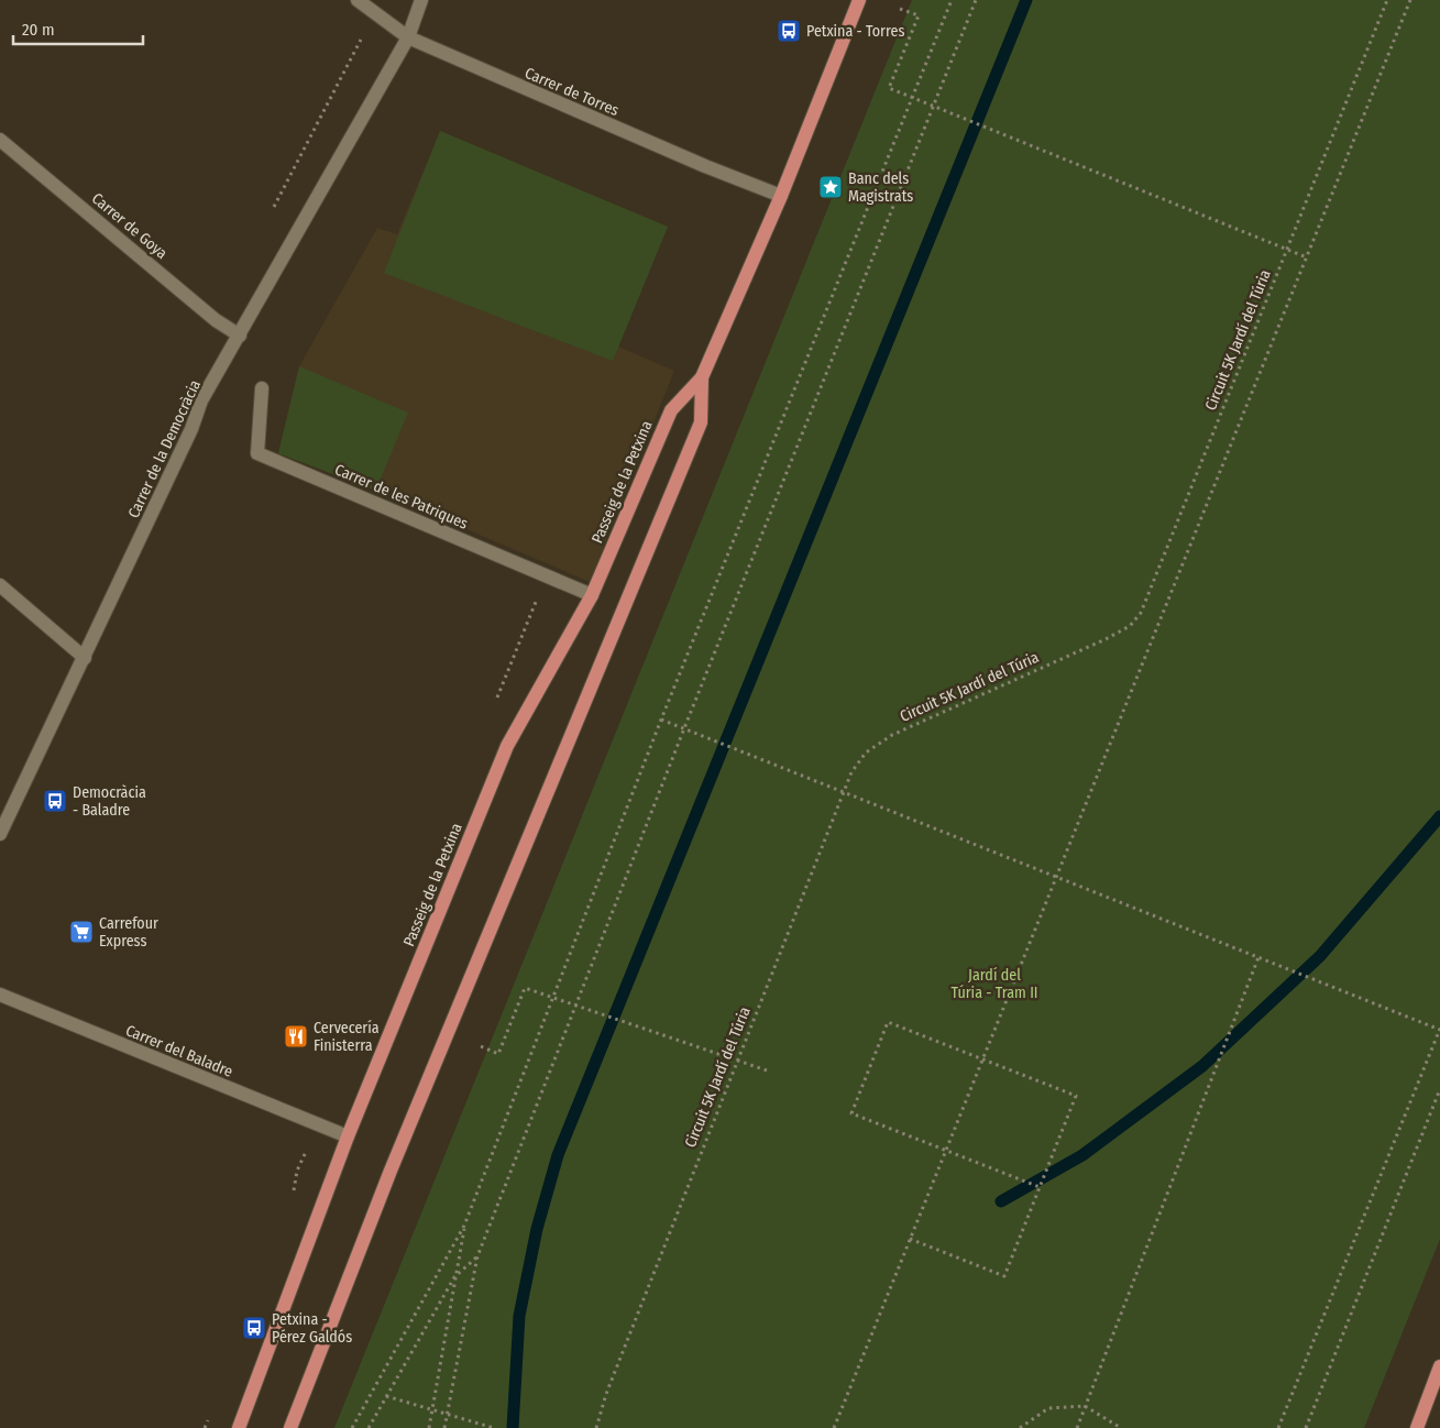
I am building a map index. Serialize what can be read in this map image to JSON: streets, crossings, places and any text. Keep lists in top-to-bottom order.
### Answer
{
  "streets": {
    "main road": ["Passeig de la Petxina"],
    "street": [
      "Carrer de Torres",
      "Carrer de Goya",
      "Carrer de la Democràcia",
      "Carrer de les Patriques",
      "Carrer del Baladre"
    ],
    "path": ["Circuit 5K Jardí del Túria"]
  },
  "crossings": [
    ["Carrer de Torres", "Carrer de la Democràcia"],
    ["Carrer de Torres", "Passeig de la Petxina"],
    ["Carrer de Goya", "Carrer de la Democràcia"],
    ["Passeig de la Petxina", "Carrer de les Patriques"],
    ["Passeig de la Petxina", "Carrer del Baladre"]
  ],
  "parks": ["Jardí del Túria - Tram II"],
  "places": {
    "bus stop": ["Petxina - Torres", "Democràcia - Baladre", "Petxina - Pérez Galdós"],
    "place": ["Banc dels Magistrats"],
    "supermarket": ["Carrefour Express"],
    "restaurant": ["Cervecería Finisterra"]
  },
  "scale_bar": "20 m"
}
